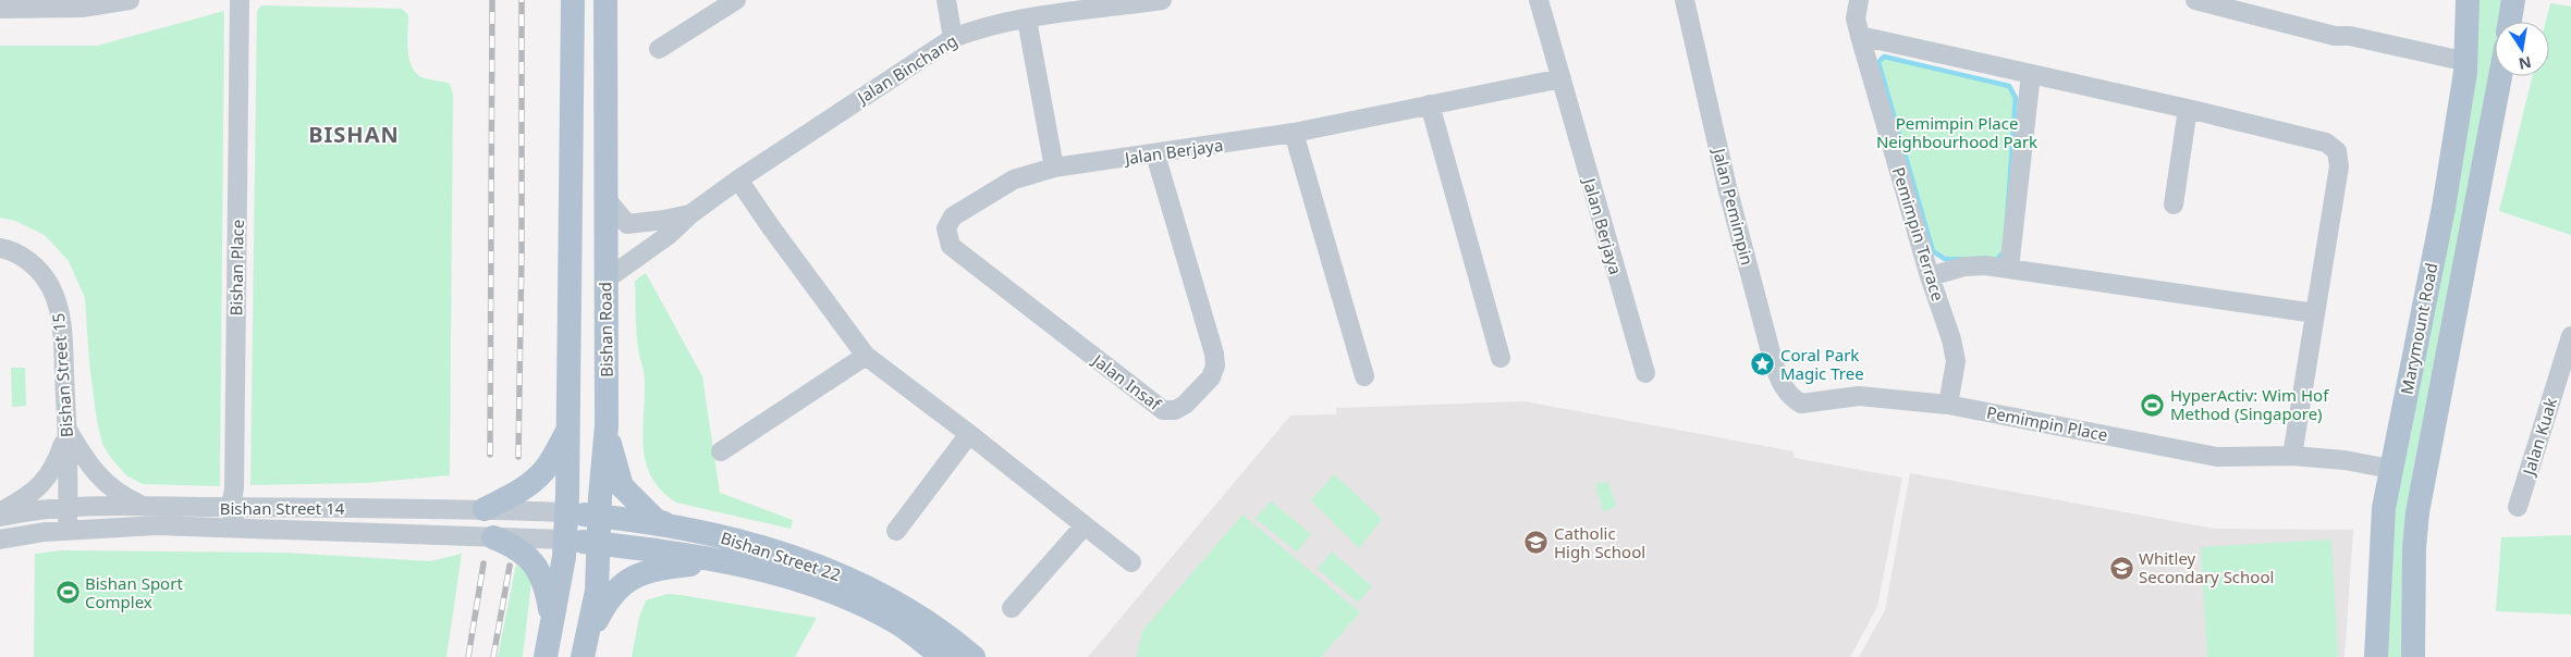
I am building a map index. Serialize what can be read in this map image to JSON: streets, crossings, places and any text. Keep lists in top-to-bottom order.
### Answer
{
  "streets": {
    "main road": ["Marymount Road", "Bishan Road", "Bishan Street 22"],
    "street": [
      "Jalan Binchang",
      "Jalan Berjaya",
      "Jalan Pemimpin",
      "Pemimpin Terrace",
      "Bishan Place",
      "Bishan Street 15",
      "Jalan Insaf",
      "Pemimpin Place",
      "Jalan Kuak",
      "Bishan Street 14"
    ]
  },
  "crossings": [
    ["Jalan Binchang", "Bishan Road"],
    ["Jalan Berjaya", "Jalan Insaf"],
    ["Jalan Pemimpin", "Pemimpin Place"],
    ["Pemimpin Terrace", "Pemimpin Place"],
    ["Bishan Place", "Bishan Street 14"],
    ["Marymount Road", "Pemimpin Place"],
    ["Bishan Road", "Bishan Street 22"],
    ["Bishan Street 15", "Bishan Street 14"],
    ["Bishan Street 14", "Bishan Street 22"]
  ],
  "districts": ["BISHAN"],
  "parks": ["Pemimpin Place Neighbourhood Park"],
  "places": {
    "place": ["Coral Park Magic Tree"],
    "sports": ["HyperActiv: Wim Hof Method (Singapore)", "Bishan Sport Complex"],
    "school or university": ["Catholic High School", "Whitley Secondary School"]
  },
  "north": "bottom"
}
